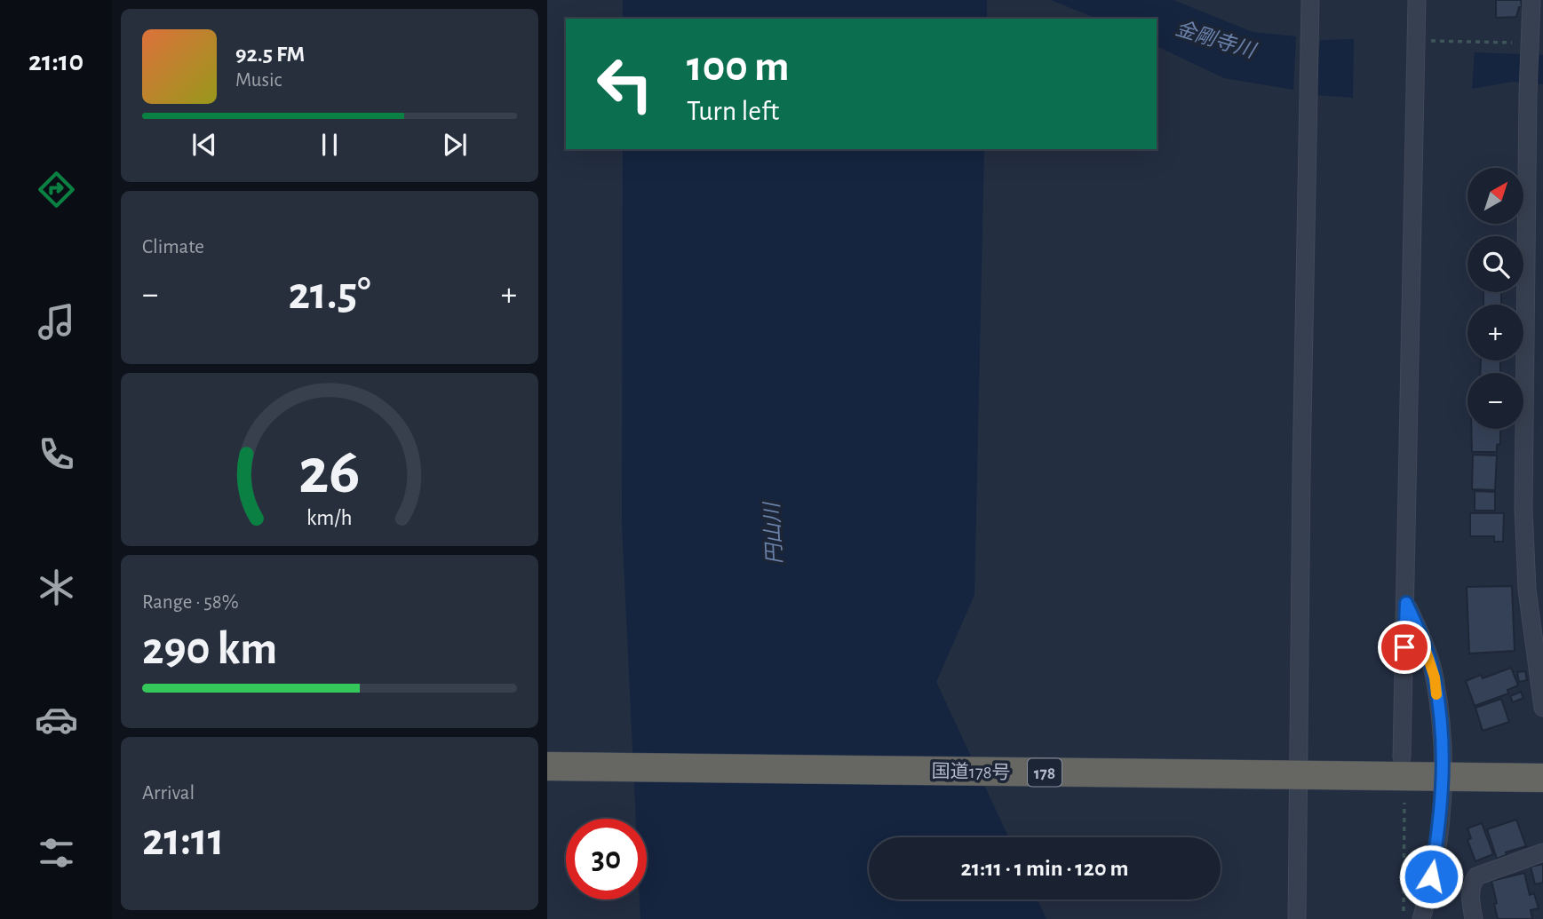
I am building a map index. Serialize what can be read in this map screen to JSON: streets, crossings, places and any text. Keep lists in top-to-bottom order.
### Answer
{
  "streets": {
    "highway": ["国道178号", "178"]
  },
  "water": ["金剛寺川", "円山川"],
  "north": "top right",
  "page": {
    "tabs": "21:10",
    "turn": ["100 m", "Turn left"],
    "song": ["92.5 FM", "Music"],
    "map_buttons": ["+", "−"],
    "tile": [
      "Climate",
      ["Range · 58%", "290 km"],
      ["Arrival", "21:11"]
    ],
    "heat": ["−", "21.5°", "+"],
    "limit": "30",
    "trip": "21:11 · 1 min · 120 m",
    "gauge": ["26", "km/h"]
  }
}
